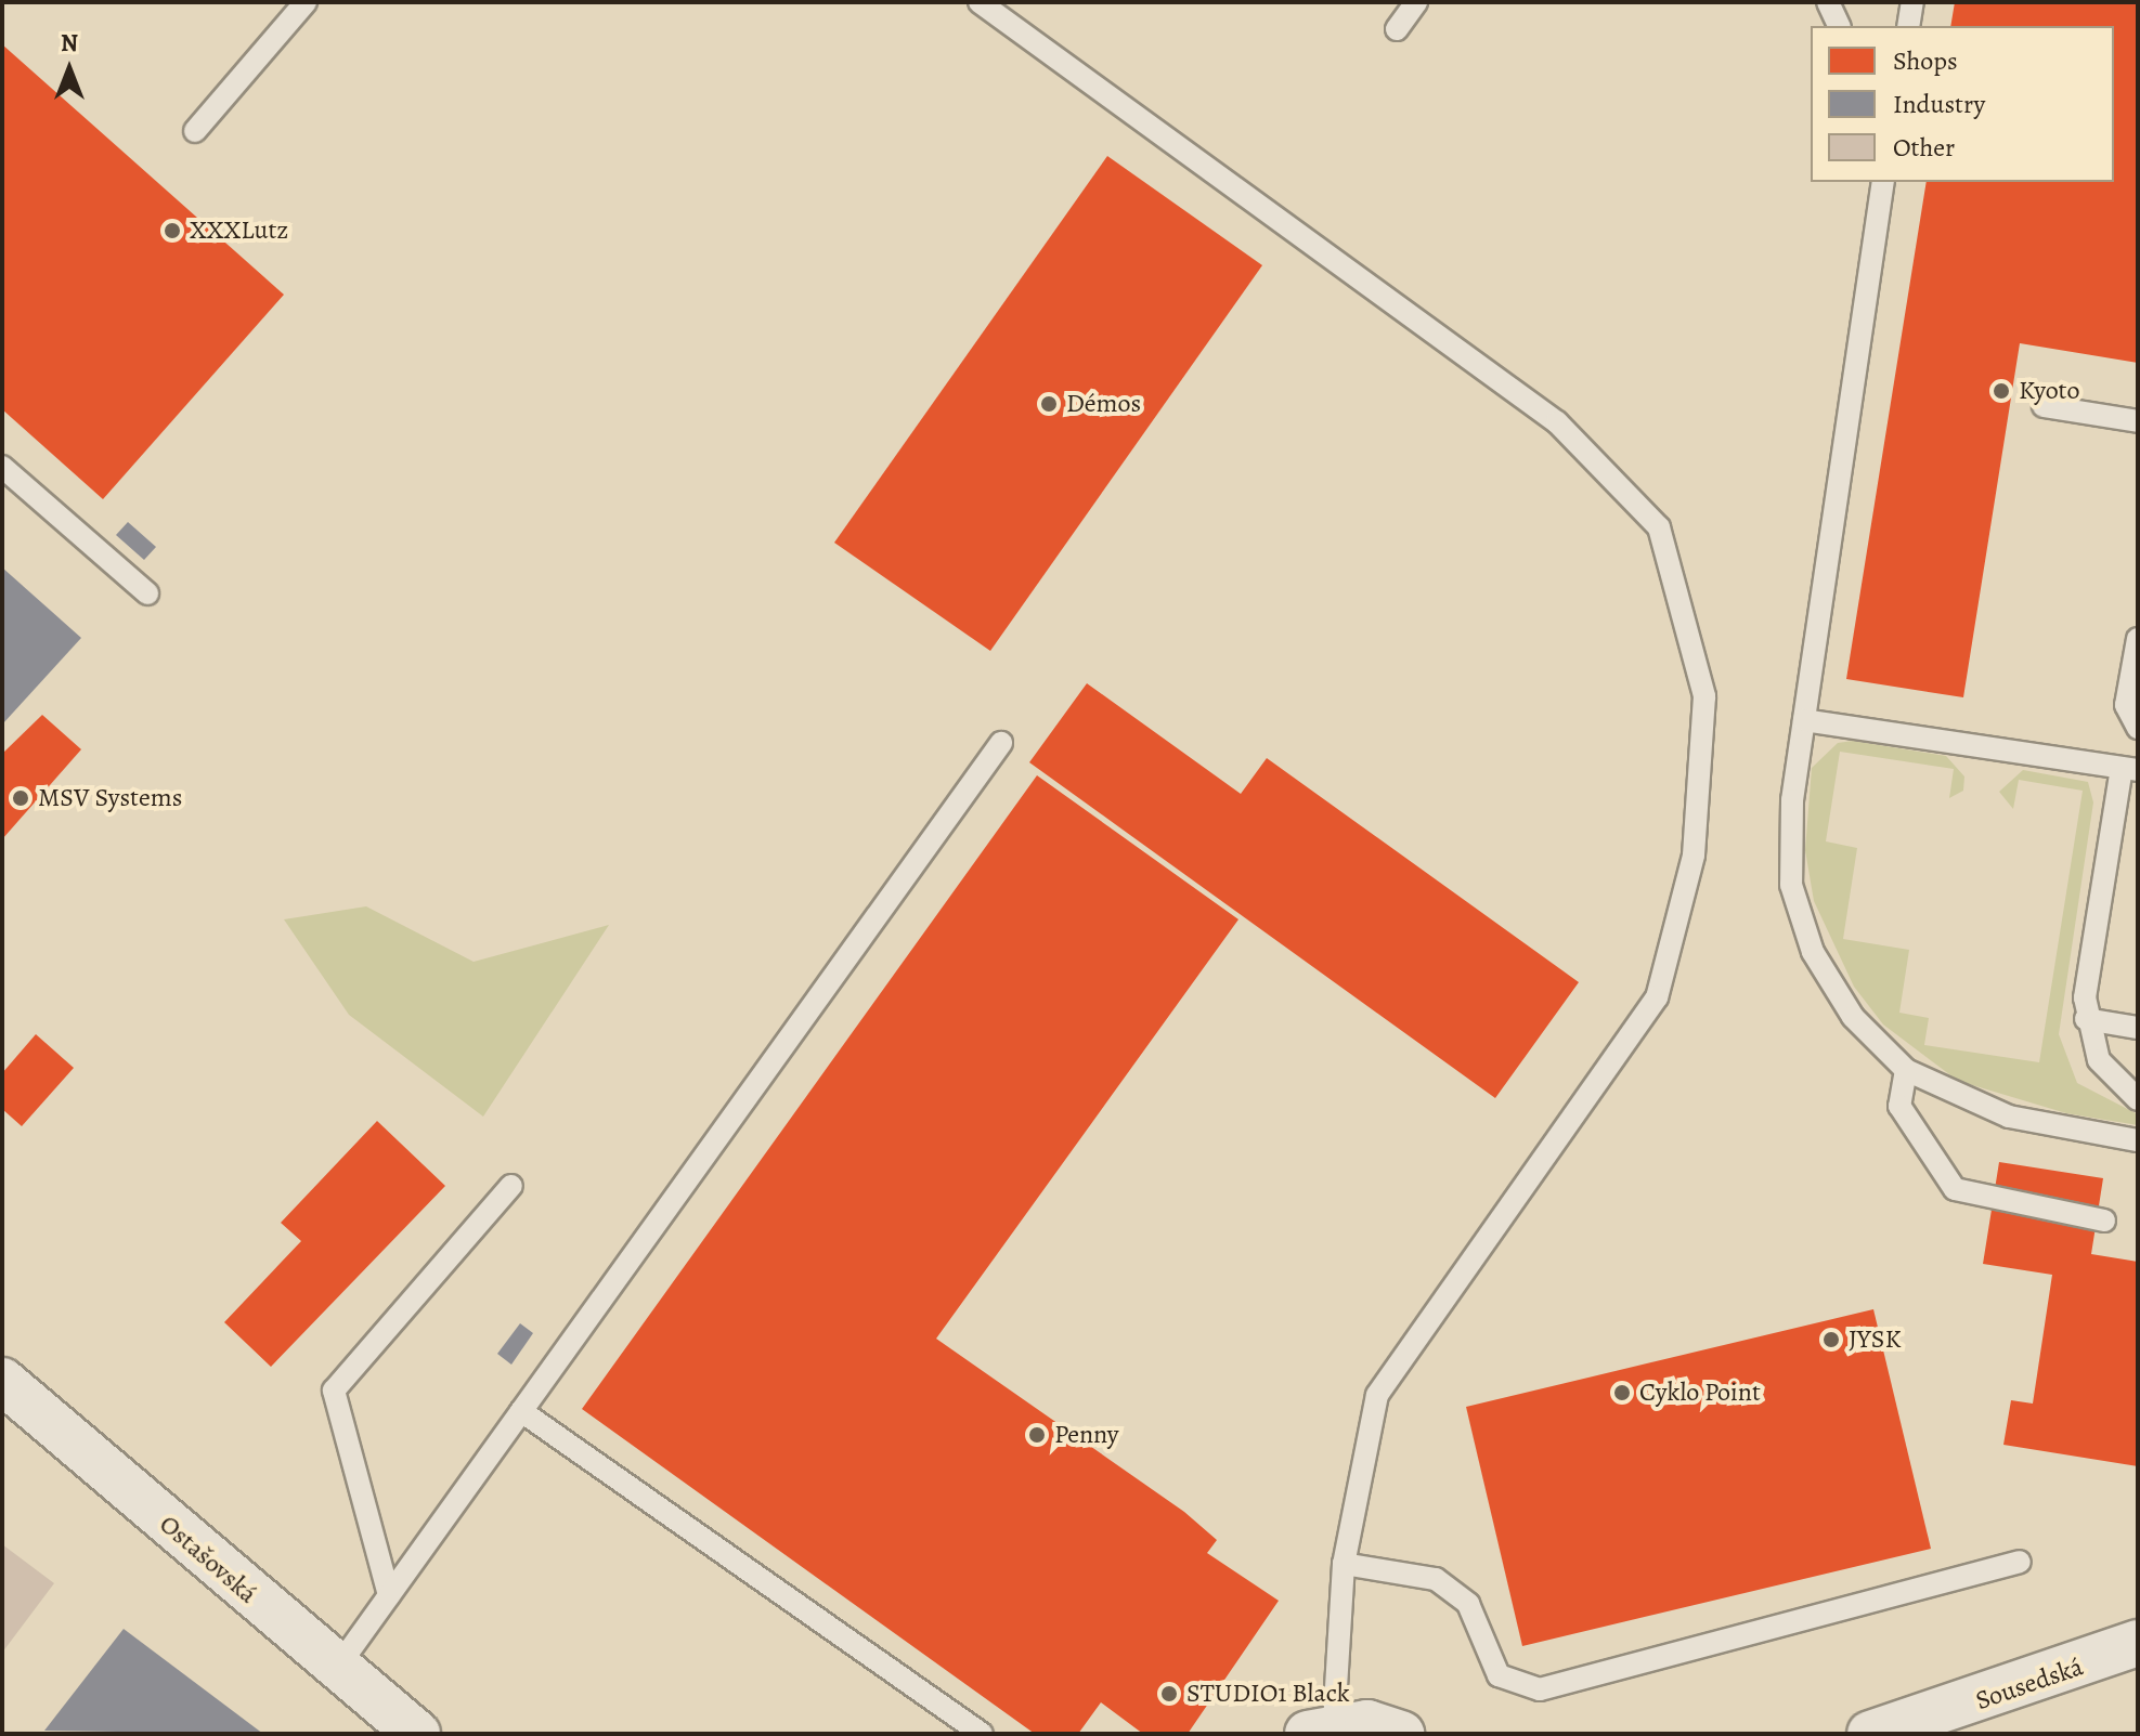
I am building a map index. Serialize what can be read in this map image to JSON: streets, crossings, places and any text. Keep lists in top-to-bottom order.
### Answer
{
  "streets": {
    "street": ["Ostašovská", "Sousedská"]
  },
  "places": [
    "XXXLutz",
    "Kyoto",
    "Démos",
    "MSV Systems",
    "JYSK",
    "Cyklo Point",
    "Penny",
    "STUDIO1 Black"
  ],
  "legend": ["Shops", "Industry", "Other"],
  "north": "top"
}
